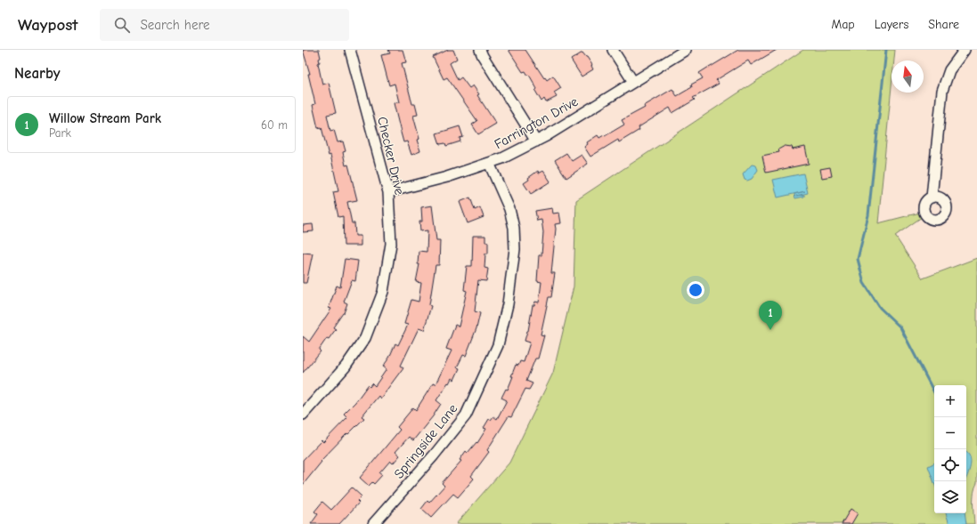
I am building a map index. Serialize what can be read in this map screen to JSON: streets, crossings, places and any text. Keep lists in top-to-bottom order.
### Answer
{
  "streets": {
    "street": ["Farrington Drive", "Checker Drive", "Springside Lane"]
  },
  "crossings": [
    ["Farrington Drive", "Checker Drive"],
    ["Farrington Drive", "Springside Lane"]
  ],
  "north": "top",
  "page": {
    "header": "Waypost",
    "search": "Search here",
    "nav": ["Map", "Layers", "Share"],
    "heading": "Nearby",
    "list": [
      {
        "mark": "1",
        "name": "Willow Stream Park",
        "note": "Park",
        "value": "60 m"
      }
    ],
    "pins": "1",
    "map_buttons": ["+", "−"]
  }
}
